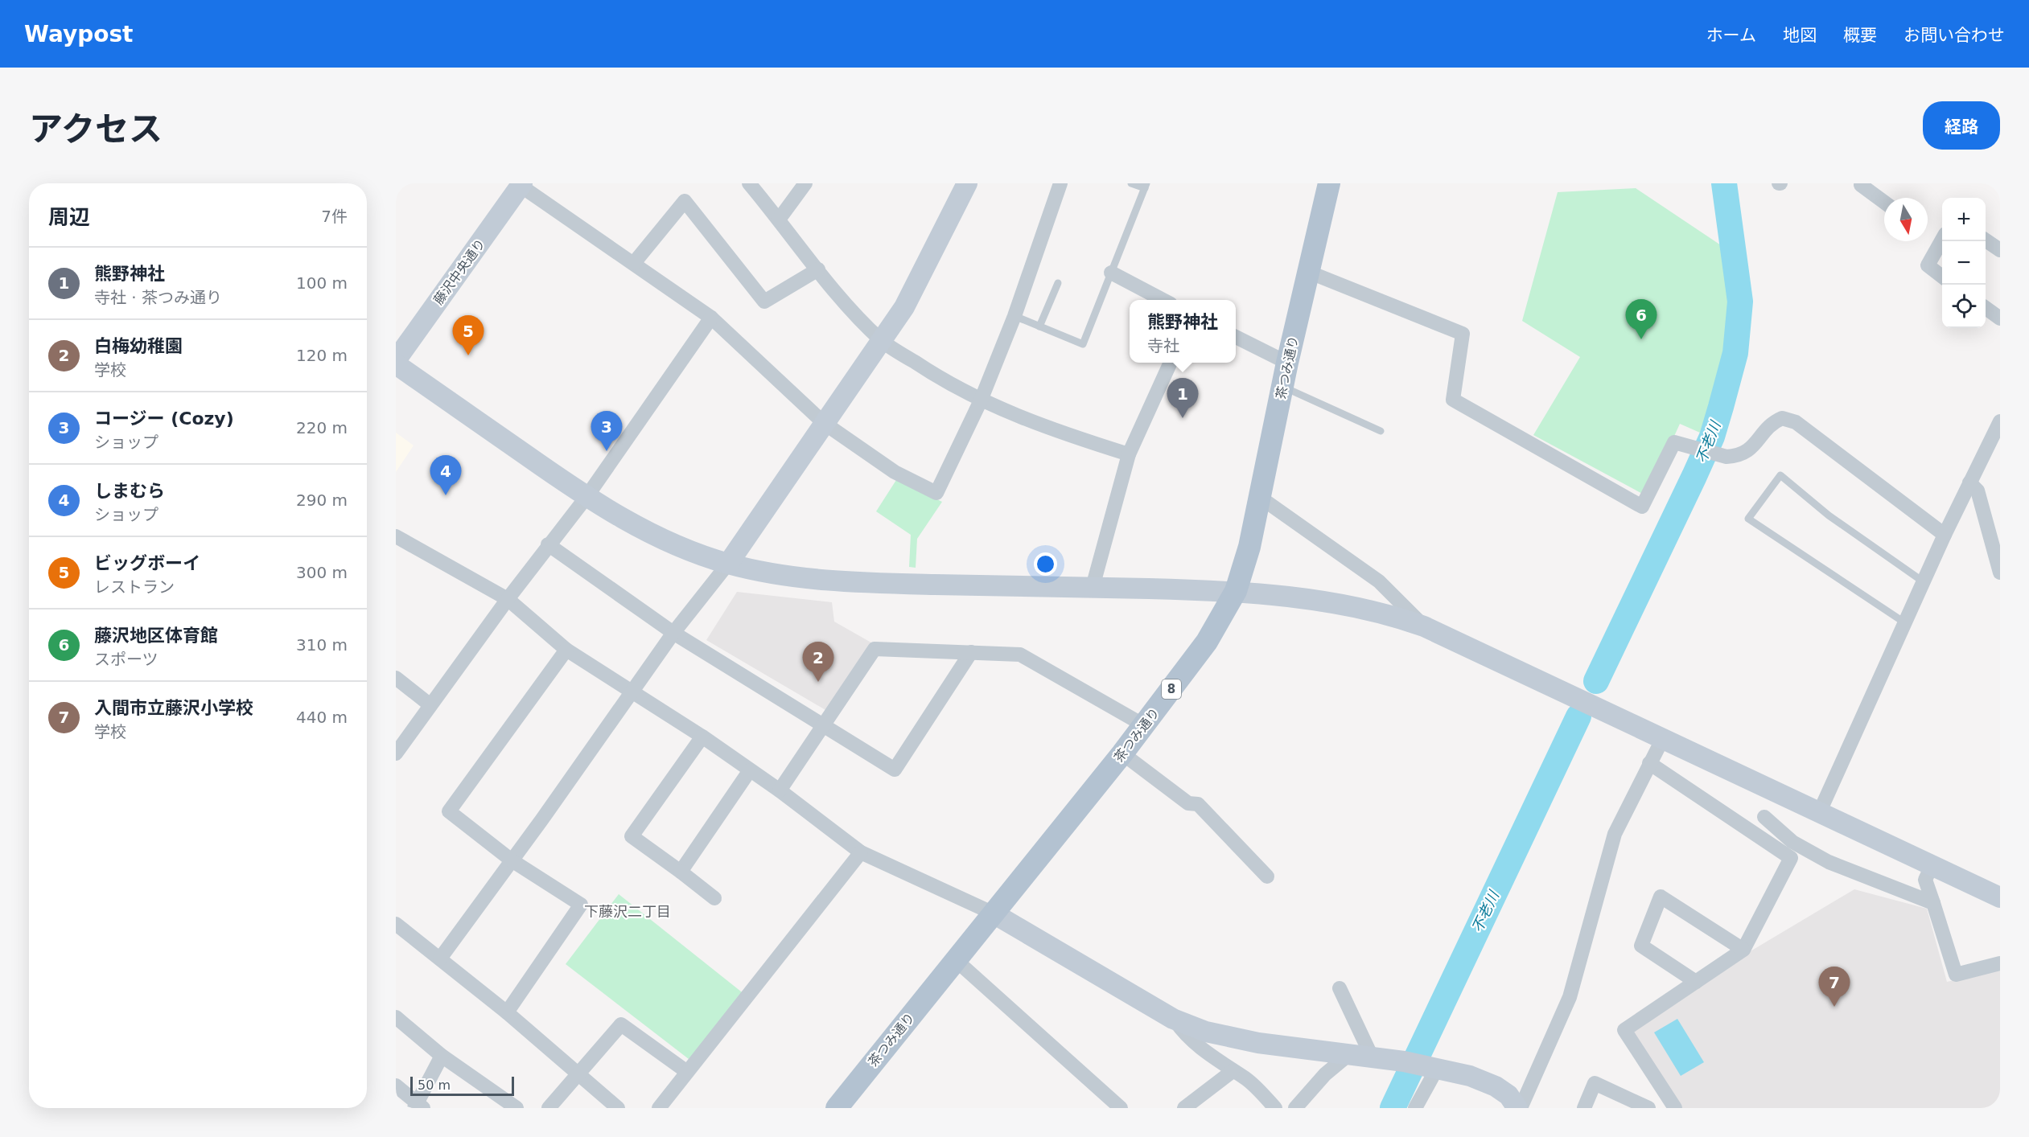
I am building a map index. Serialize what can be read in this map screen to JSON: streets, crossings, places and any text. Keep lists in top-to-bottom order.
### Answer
{
  "streets": {
    "main road": ["茶つみ通り", "8"],
    "street": ["藤沢中央通り"]
  },
  "districts": ["下藤沢二丁目"],
  "water": ["不老川"],
  "scale_bar": "50 m",
  "north": "bottom",
  "page": {
    "header": "Waypost",
    "nav": [
      "ホーム",
      "地図",
      "概要",
      "お問い合わせ"
    ],
    "title": "アクセス",
    "buttons": "経路",
    "heading": ["周辺", "7件"],
    "map_buttons": ["+", "−"],
    "list": [
      {
        "mark": "1",
        "name": "熊野神社",
        "note": "寺社 · 茶つみ通り",
        "value": "100 m"
      },
      {
        "mark": "2",
        "name": "白梅幼稚園",
        "note": "学校",
        "value": "120 m"
      },
      {
        "mark": "3",
        "name": "コージー (Cozy)",
        "note": "ショップ",
        "value": "220 m"
      },
      {
        "mark": "4",
        "name": "しまむら",
        "note": "ショップ",
        "value": "290 m"
      },
      {
        "mark": "5",
        "name": "ビッグボーイ",
        "note": "レストラン",
        "value": "300 m"
      },
      {
        "mark": "6",
        "name": "藤沢地区体育館",
        "note": "スポーツ",
        "value": "310 m"
      },
      {
        "mark": "7",
        "name": "入間市立藤沢小学校",
        "note": "学校",
        "value": "440 m"
      }
    ],
    "pins": [
      "6",
      "5",
      "1",
      "3",
      "4",
      "2",
      "7"
    ],
    "popup": ["熊野神社", "寺社"],
    "scale": "50 m"
  }
}
